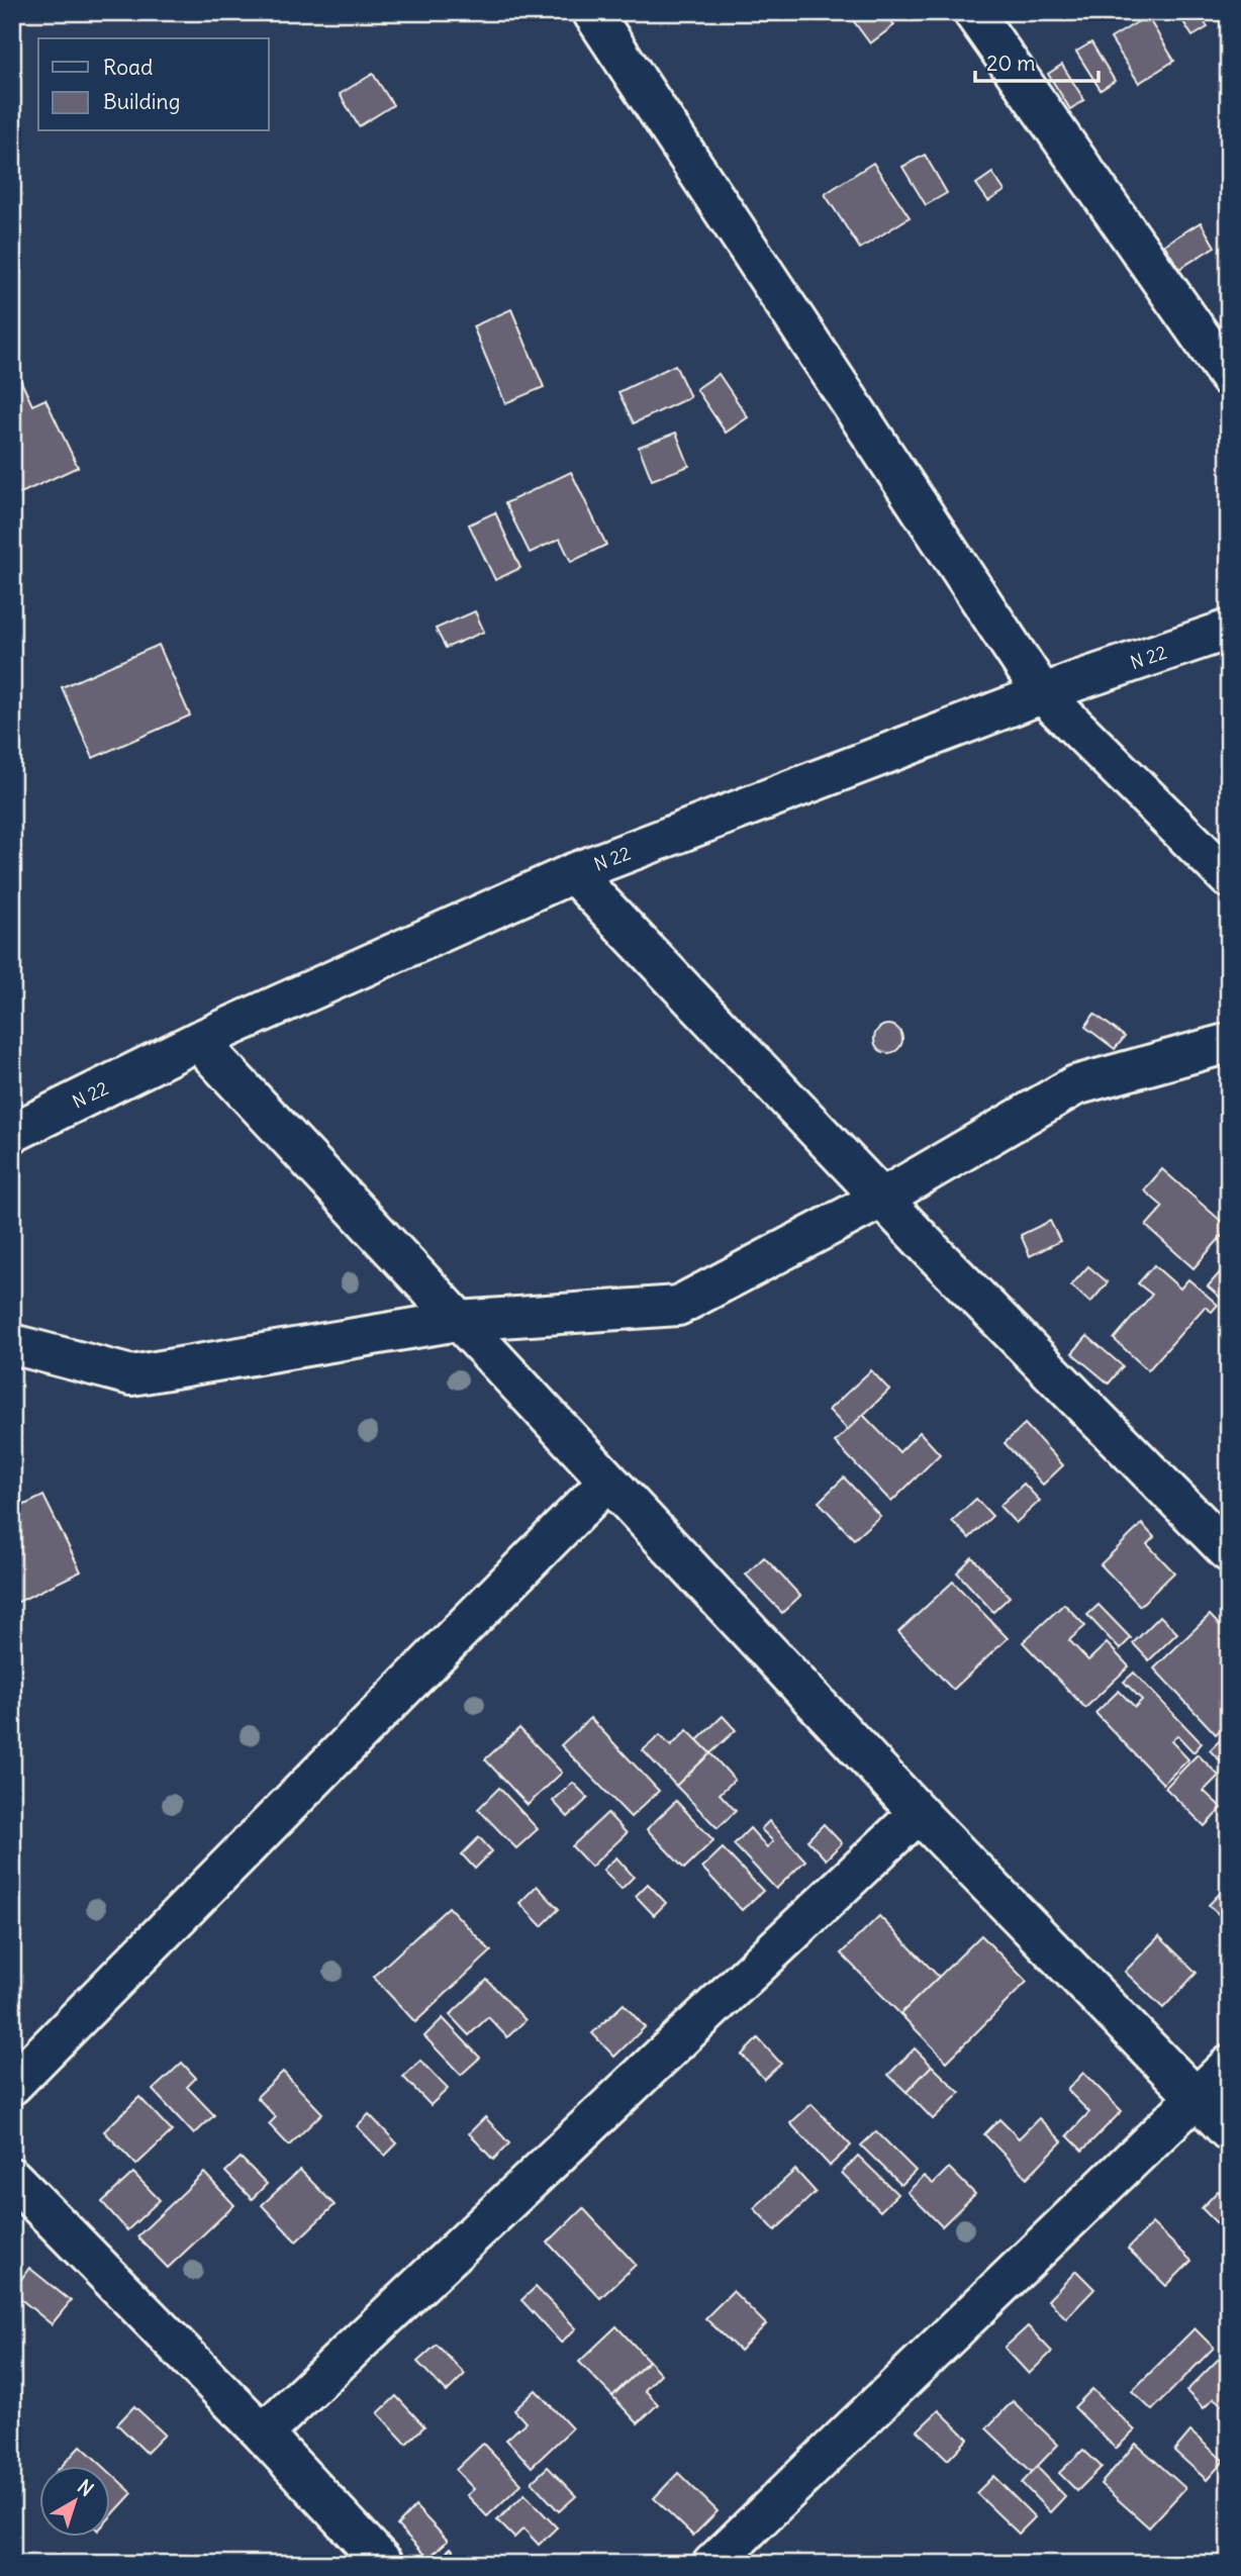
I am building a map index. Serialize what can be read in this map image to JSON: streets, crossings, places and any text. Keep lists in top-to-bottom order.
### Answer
{
  "streets": {
    "street": ["N 22"]
  },
  "legend": ["Road", "Building"],
  "scale_bar": "20 m",
  "north": "top right"
}
